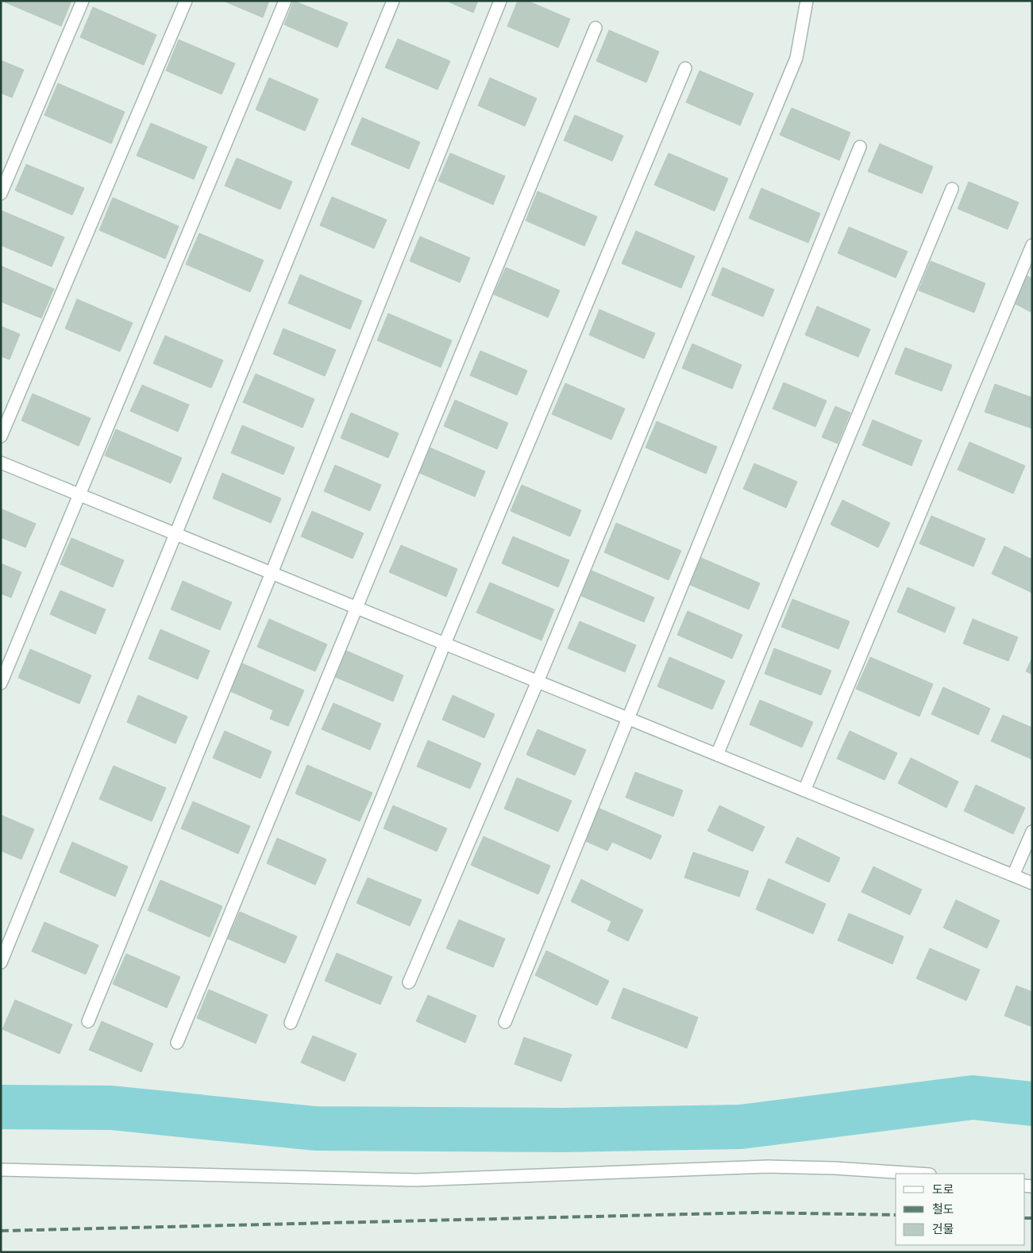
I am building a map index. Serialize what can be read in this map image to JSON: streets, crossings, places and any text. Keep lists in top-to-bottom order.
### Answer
{
  "legend": ["도로", "철도", "건물"]
}
